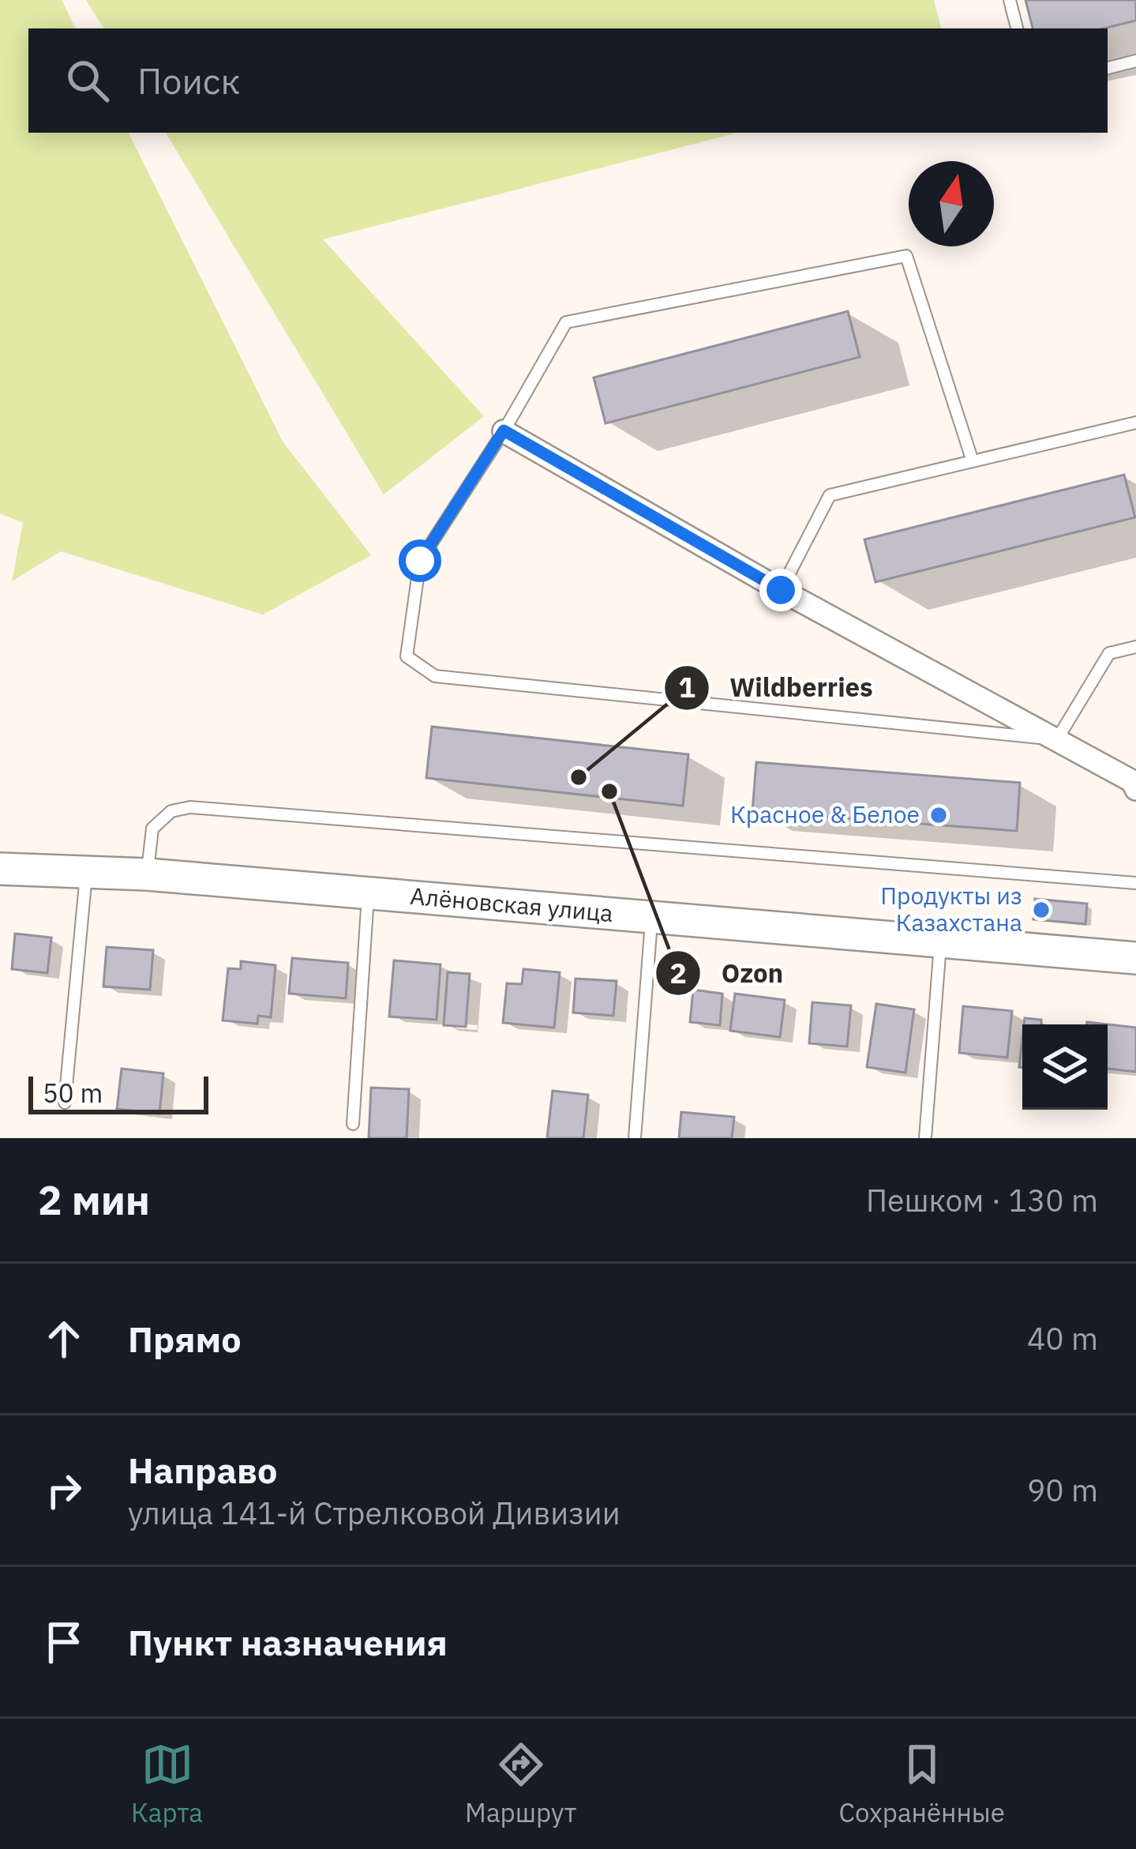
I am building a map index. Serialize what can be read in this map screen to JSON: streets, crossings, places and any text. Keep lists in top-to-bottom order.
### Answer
{
  "streets": {
    "street": ["Алёновская улица"]
  },
  "places": [
    "Wildberries",
    "Ozon",
    "Красное & Белое",
    "Продукты из Казахстана"
  ],
  "scale_bar": "50 m",
  "north": "top",
  "page": {
    "search": "Поиск",
    "scale": "50 m",
    "heading": ["2 мин", "Пешком · 130 m"],
    "list": [
      ["Прямо", "40 m"],
      ["Направо", "улица 141-й Стрелковой Дивизии", "90 m"],
      "Пункт назначения"
    ],
    "nav": ["Карта", "Маршрут", "Сохранённые"]
  }
}
